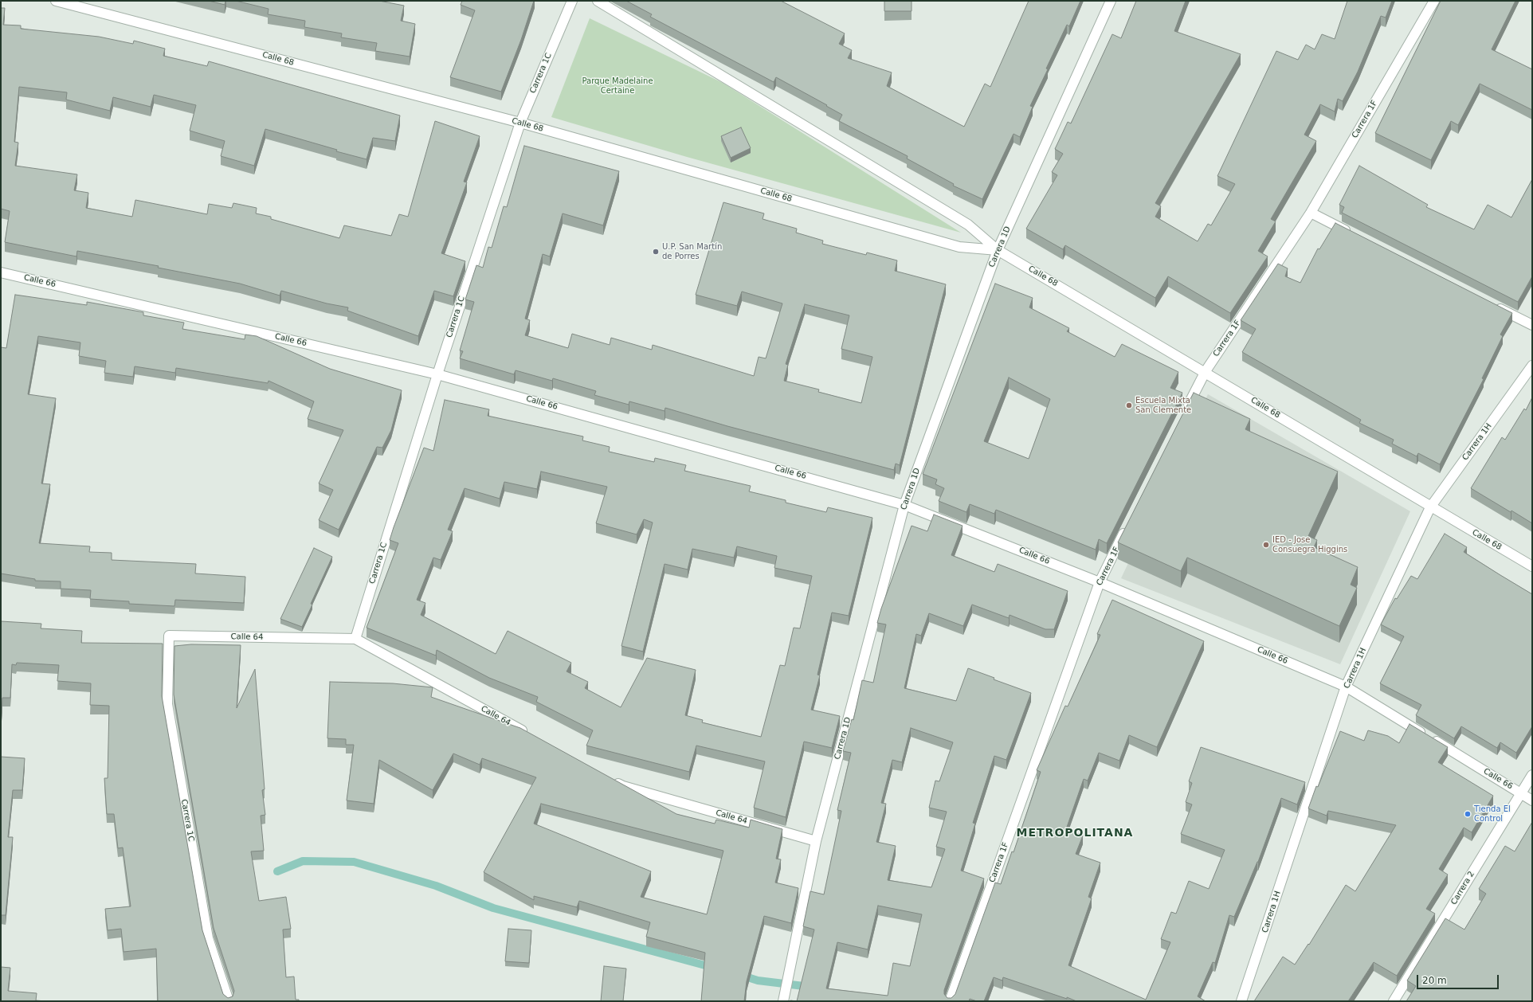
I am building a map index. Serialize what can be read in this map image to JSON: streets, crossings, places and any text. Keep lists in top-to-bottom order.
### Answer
{
  "streets": {
    "street": [
      "Calle 68",
      "Carrera 1C",
      "Carrera 1F",
      "Carrera 1D",
      "Calle 66",
      "Carrera 1H",
      "Calle 64",
      "Carrera 2"
    ]
  },
  "crossings": [
    ["Calle 68", "Carrera 1C"],
    ["Calle 68", "Carrera 1F"],
    ["Calle 68", "Carrera 1D"],
    ["Calle 68", "Carrera 1H"],
    ["Carrera 1C", "Calle 66"],
    ["Carrera 1C", "Calle 64"],
    ["Carrera 1F", "Calle 66"],
    ["Carrera 1D", "Calle 66"],
    ["Carrera 1D", "Calle 64"],
    ["Calle 66", "Carrera 1H"],
    ["Calle 66", "Carrera 2"]
  ],
  "districts": ["METROPOLITANA"],
  "parks": ["Parque Madelaine Certaine"],
  "places": [
    "U.P. San Martín de Porres",
    "Escuela Mixta San Clemente",
    "IED - Jose Consuegra Higgins",
    "Tienda El Control"
  ],
  "scale_bar": "20 m"
}
